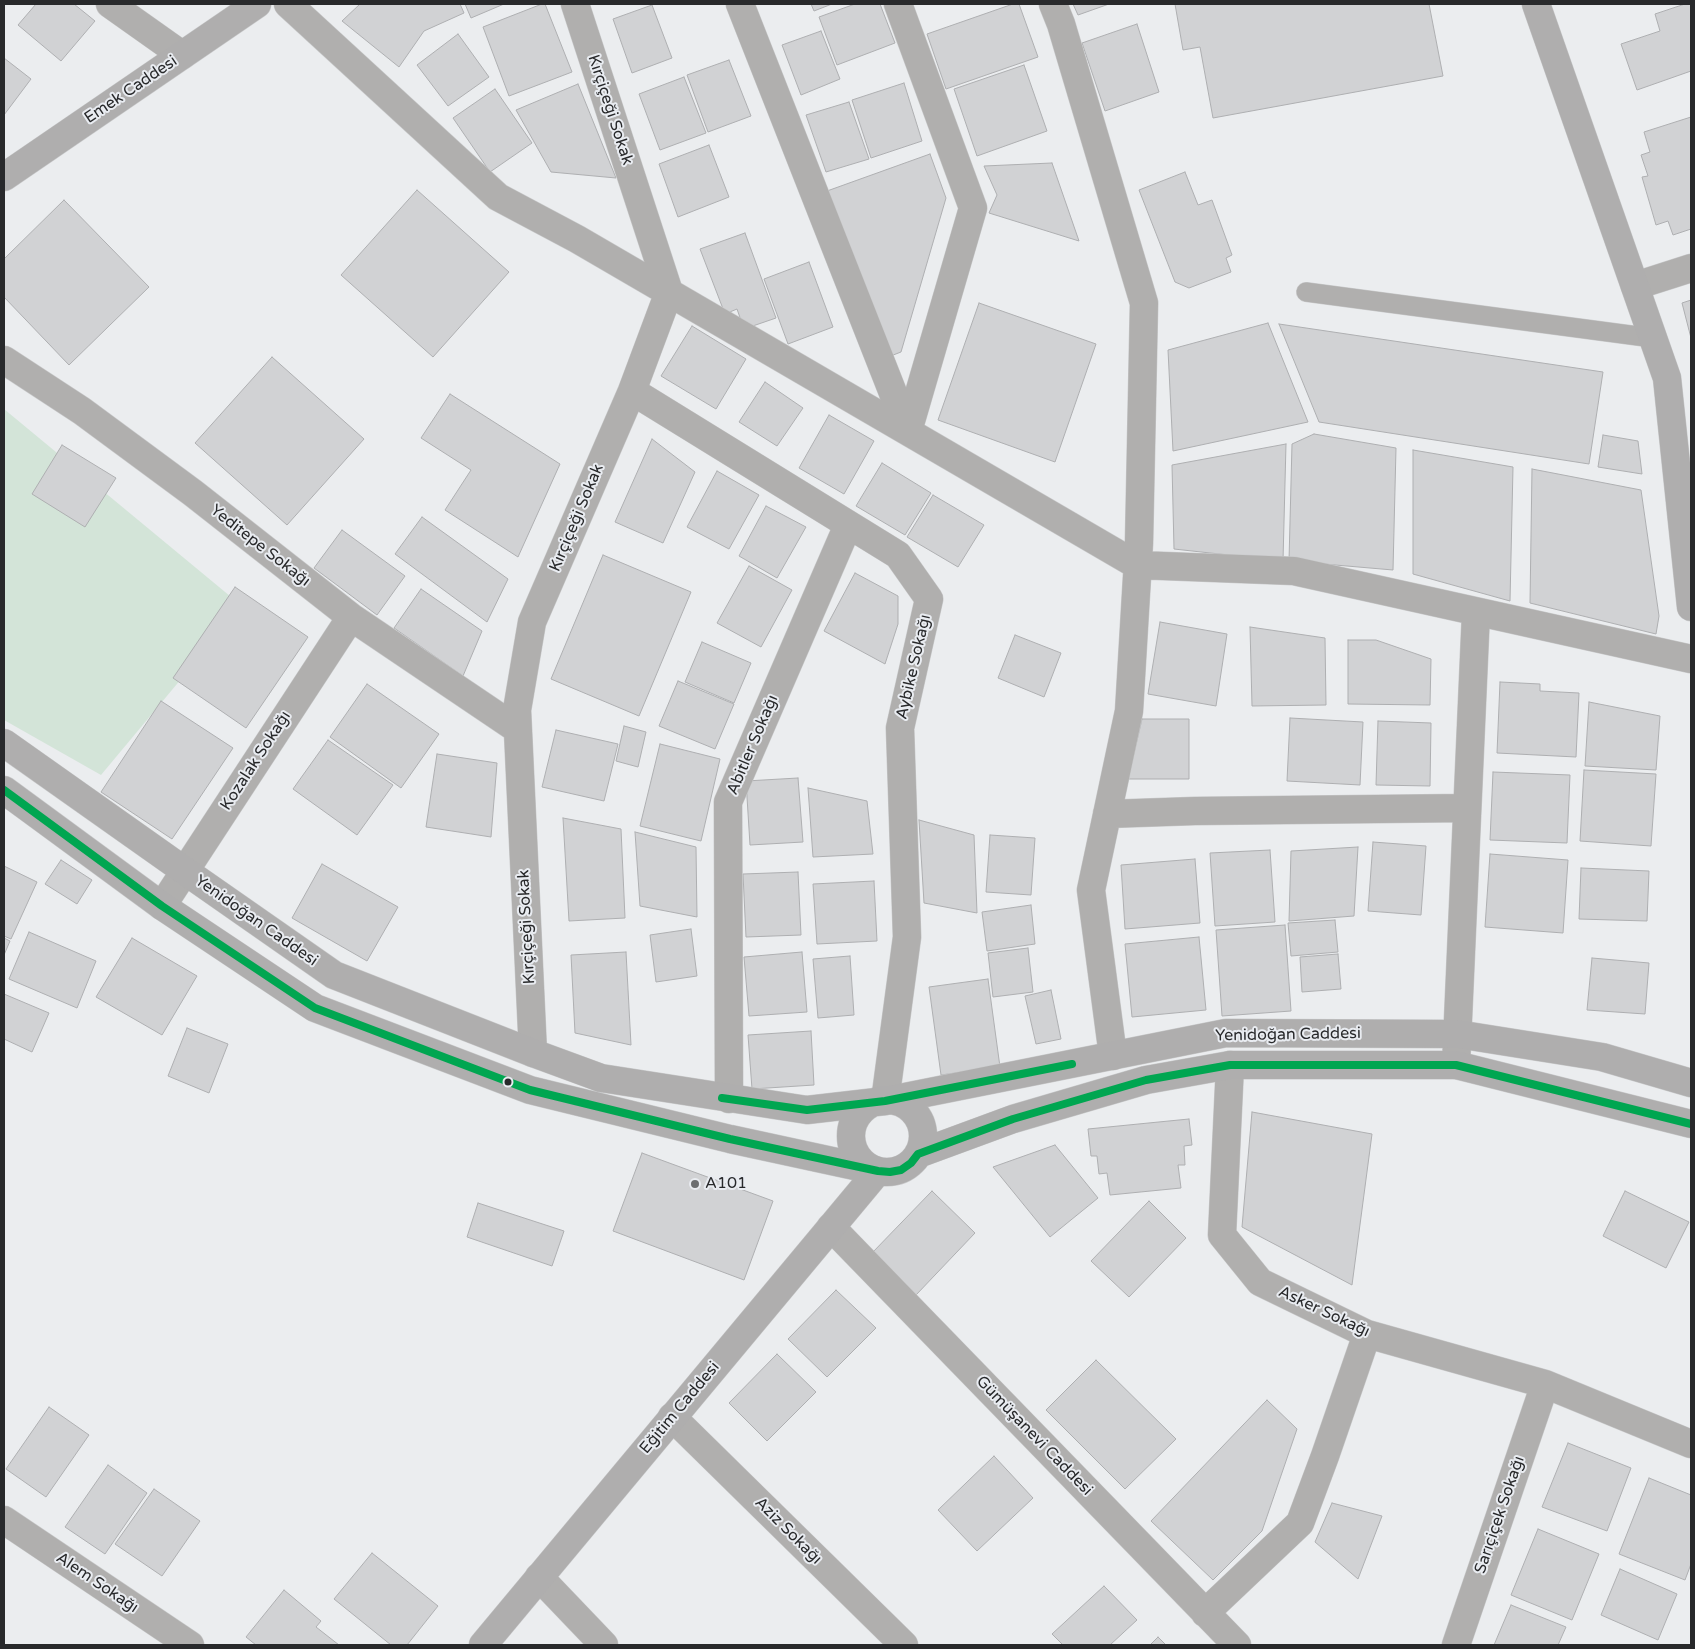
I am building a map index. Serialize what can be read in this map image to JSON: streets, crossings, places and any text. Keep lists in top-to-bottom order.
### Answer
{
  "streets": {
    "street": [
      "Emek Caddesi",
      "Kırçiçeği Sokak",
      "Yeditepe Sokağı",
      "Aybike Sokağı",
      "Abitler Sokağı",
      "Kozalak Sokağı",
      "Yenidoğan Caddesi",
      "Asker Sokağı",
      "Eğitim Caddesi",
      "Gümüşanevi Caddesi",
      "Sarıçiçek Sokağı",
      "Aziz Sokağı",
      "Alem Sokağı"
    ]
  },
  "crossings": [
    ["Kırçiçeği Sokak", "Yeditepe Sokağı"],
    ["Kırçiçeği Sokak", "Aybike Sokağı"],
    ["Kırçiçeği Sokak", "Yenidoğan Caddesi"],
    ["Yeditepe Sokağı", "Kozalak Sokağı"],
    ["Aybike Sokağı", "Abitler Sokağı"],
    ["Aybike Sokağı", "Yenidoğan Caddesi"],
    ["Aybike Sokağı", "Eğitim Caddesi"],
    ["Abitler Sokağı", "Yenidoğan Caddesi"],
    ["Kozalak Sokağı", "Yenidoğan Caddesi"],
    ["Yenidoğan Caddesi", "Asker Sokağı"],
    ["Yenidoğan Caddesi", "Eğitim Caddesi"],
    ["Asker Sokağı", "Sarıçiçek Sokağı"],
    ["Eğitim Caddesi", "Gümüşanevi Caddesi"],
    ["Eğitim Caddesi", "Aziz Sokağı"]
  ],
  "places": ["A101"]
}
